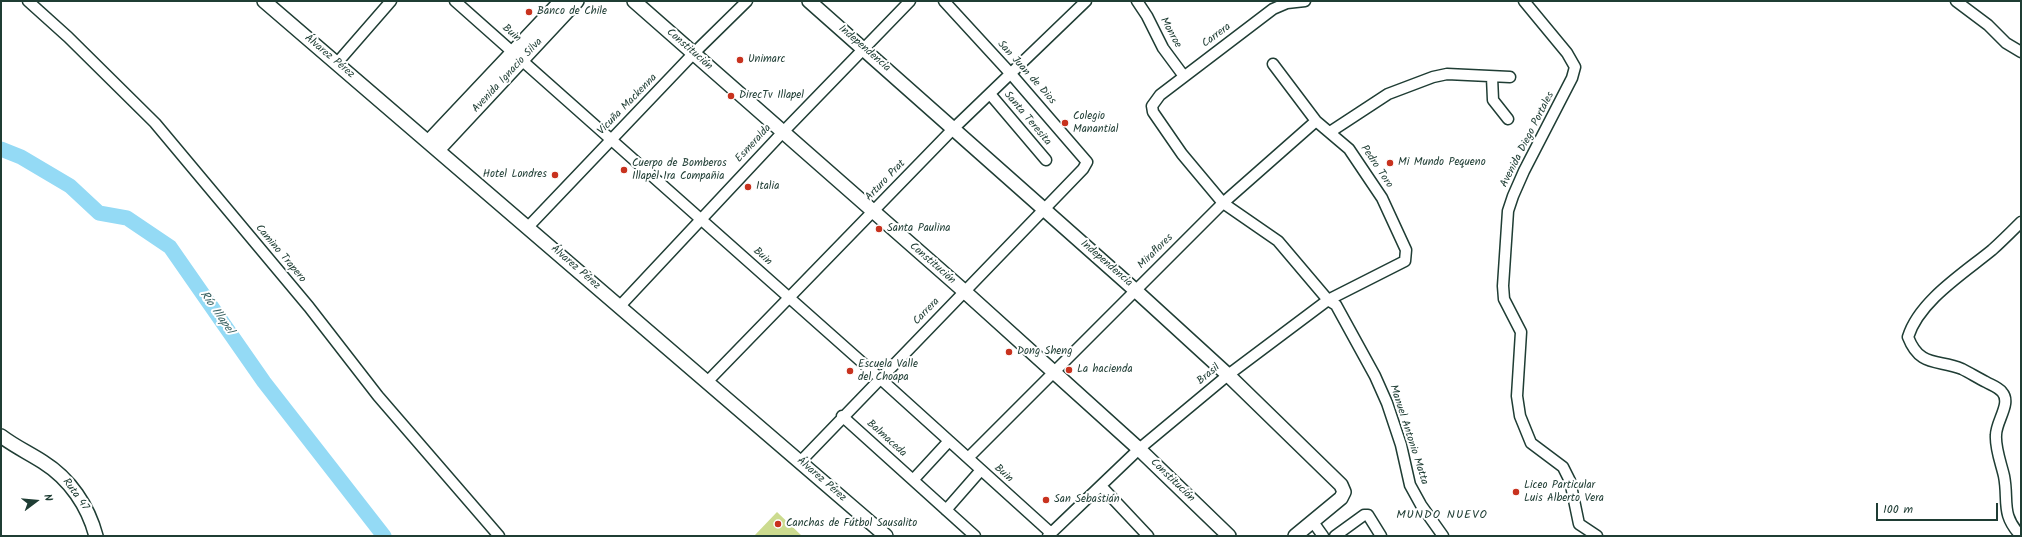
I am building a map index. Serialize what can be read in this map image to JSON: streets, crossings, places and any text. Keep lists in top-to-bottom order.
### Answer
{
  "streets": {
    "main road": [
      "Independencia",
      "Constitución",
      "Álvarez Pérez",
      "Avenida Ignacio Silva",
      "Ruta 47"
    ],
    "street": [
      "Monroe",
      "Buin",
      "Carrera",
      "San Juan de Dios",
      "Vicuña Mackenna",
      "Santa Teresita",
      "Avenida Diego Portales",
      "Esmeralda",
      "Pedro Toro",
      "Arturo Prat",
      "Miraflores",
      "Camino Trapero",
      "Brasil",
      "Manuel Antonio Matta",
      "Balmaceda"
    ]
  },
  "crossings": [
    ["Monroe", "Carrera"],
    ["Buin", "Carrera"],
    ["Buin", "Avenida Ignacio Silva"],
    ["Buin", "Vicuña Mackenna"],
    ["Buin", "Esmeralda"],
    ["Buin", "Arturo Prat"],
    ["Buin", "Miraflores"],
    ["Buin", "Brasil"],
    ["Carrera", "Independencia"],
    ["Carrera", "Constitución"],
    ["Carrera", "Álvarez Pérez"],
    ["Carrera", "San Juan de Dios"],
    ["Carrera", "Manuel Antonio Matta"],
    ["Carrera", "Balmaceda"],
    ["Independencia", "Esmeralda"],
    ["Independencia", "Arturo Prat"],
    ["Independencia", "Miraflores"],
    ["Independencia", "Brasil"],
    ["Constitución", "Vicuña Mackenna"],
    ["Constitución", "Esmeralda"],
    ["Constitución", "Arturo Prat"],
    ["Constitución", "Miraflores"],
    ["Constitución", "Brasil"],
    ["Álvarez Pérez", "Avenida Ignacio Silva"],
    ["Álvarez Pérez", "Vicuña Mackenna"],
    ["Álvarez Pérez", "Esmeralda"],
    ["Álvarez Pérez", "Arturo Prat"],
    ["San Juan de Dios", "Arturo Prat"],
    ["Santa Teresita", "Arturo Prat"],
    ["Pedro Toro", "Miraflores"],
    ["Pedro Toro", "Brasil"],
    ["Miraflores", "Manuel Antonio Matta"],
    ["Brasil", "Manuel Antonio Matta"]
  ],
  "districts": ["MUNDO NUEVO"],
  "water": ["Río Illapel"],
  "places": [
    "Banco de Chile",
    "Unimarc",
    "DirecTv Illapel",
    "Colegio Manantial",
    "Mi Mundo Pequeno",
    "Cuerpo de Bomberos Illapel 1ra Compañia",
    "Hotel Londres",
    "Italia",
    "Santa Paulina",
    "Dong Sheng",
    "La hacienda",
    "Escuela Valle del Choapa",
    "Liceo Particular Luis Alberto Vera",
    "San Sebastián",
    "Canchas de Fútbol Sausalito"
  ],
  "scale_bar": "100 m",
  "north": "right"
}
